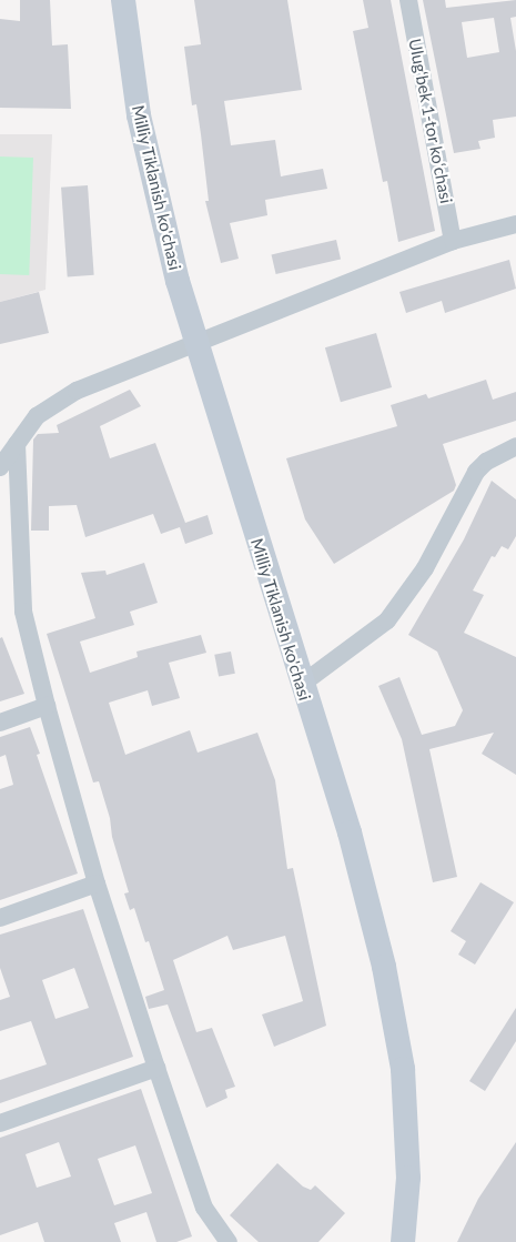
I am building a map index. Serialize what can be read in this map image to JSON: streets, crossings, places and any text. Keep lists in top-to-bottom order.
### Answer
{
  "streets": {
    "main road": ["Milliy Tiklanish ko'chasi"],
    "street": ["Ulug‘bek 1-tor koʻchasi"]
  }
}
